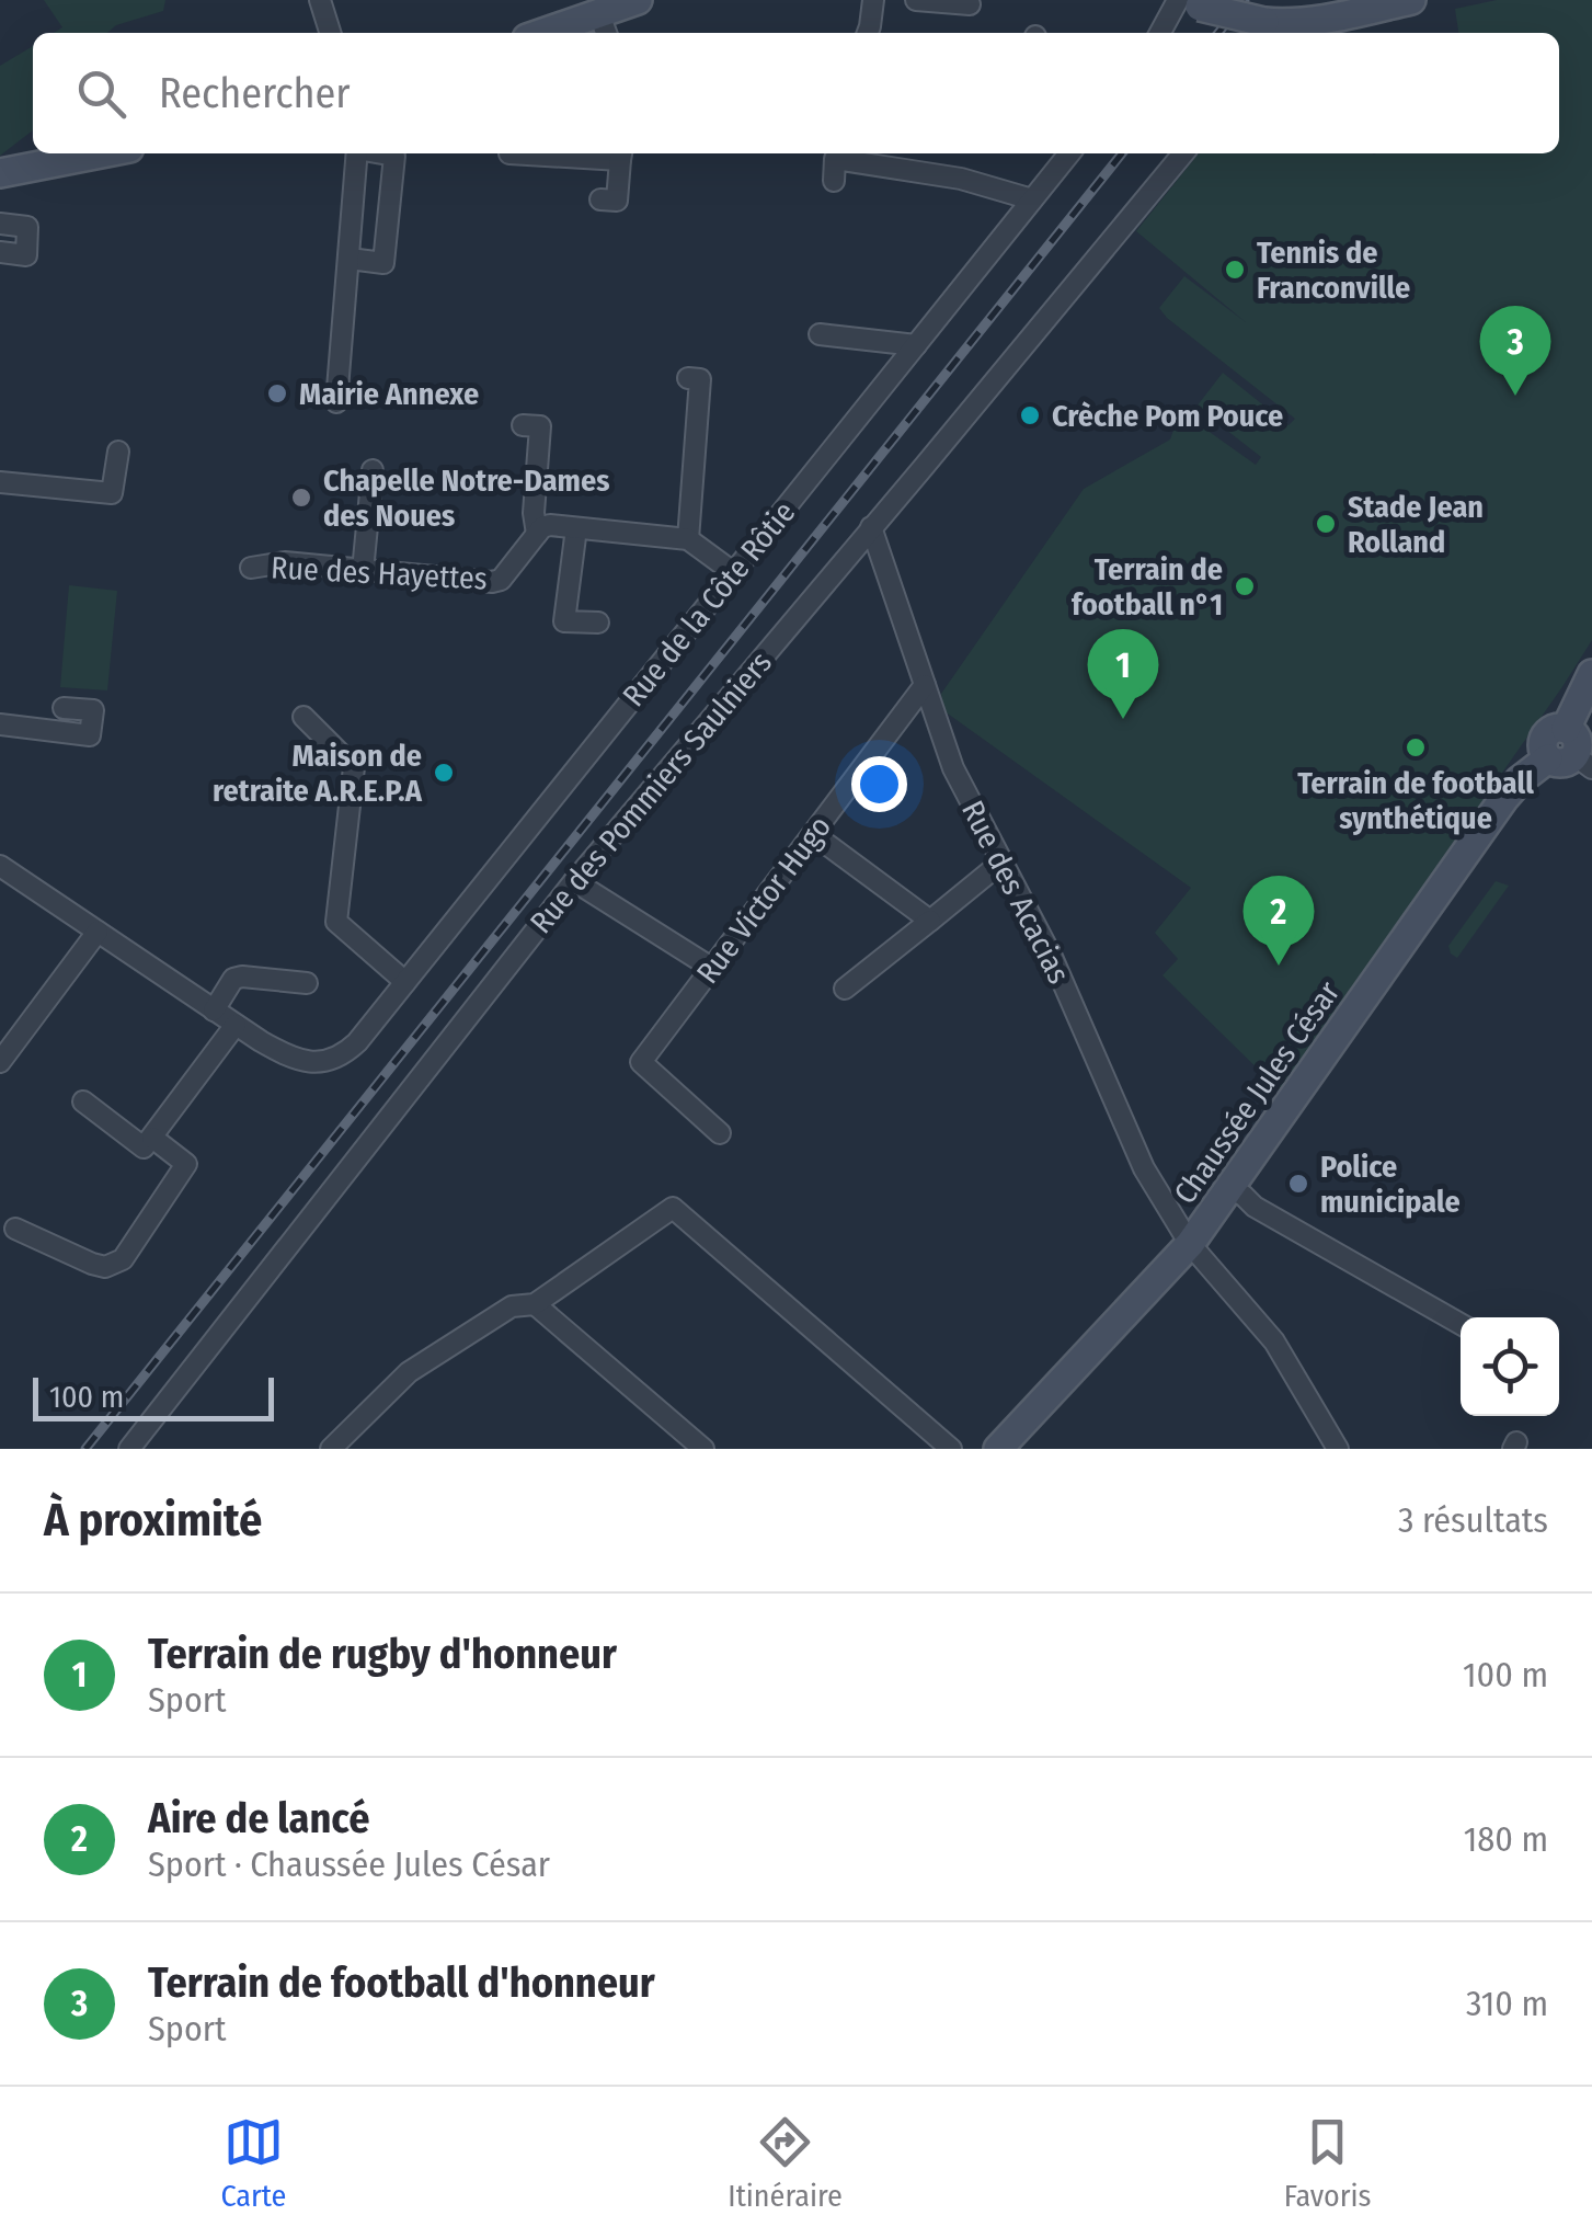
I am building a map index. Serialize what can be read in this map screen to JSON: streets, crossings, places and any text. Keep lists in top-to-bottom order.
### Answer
{
  "streets": {
    "street": [
      "Rue des Hayettes",
      "Rue de la Côte Rôtie",
      "Rue des Pommiers Saulniers",
      "Rue des Acacias",
      "Rue Victor Hugo",
      "Chaussée Jules César"
    ]
  },
  "crossings": [
    ["Rue des Pommiers Saulniers", "Rue des Acacias"],
    ["Rue des Acacias", "Rue Victor Hugo"],
    ["Rue des Acacias", "Chaussée Jules César"]
  ],
  "places": [
    "Tennis de Franconville",
    "Mairie Annexe",
    "Crèche Pom Pouce",
    "Chapelle Notre-Dames des Noues",
    "Stade Jean Rolland",
    "Terrain de football n°1",
    "Terrain de football synthétique",
    "Maison de retraite A.R.E.P.A",
    "Police municipale"
  ],
  "scale_bar": "100 m",
  "page": {
    "search": "Rechercher",
    "pins": ["3", "1", "2"],
    "scale": "100 m",
    "heading": ["À proximité", "3 résultats"],
    "list": [
      {
        "mark": "1",
        "name": "Terrain de rugby d'honneur",
        "note": "Sport",
        "value": "100 m"
      },
      {
        "mark": "2",
        "name": "Aire de lancé",
        "note": "Sport · Chaussée Jules César",
        "value": "180 m"
      },
      {
        "mark": "3",
        "name": "Terrain de football d'honneur",
        "note": "Sport",
        "value": "310 m"
      }
    ],
    "nav": ["Carte", "Itinéraire", "Favoris"]
  }
}
